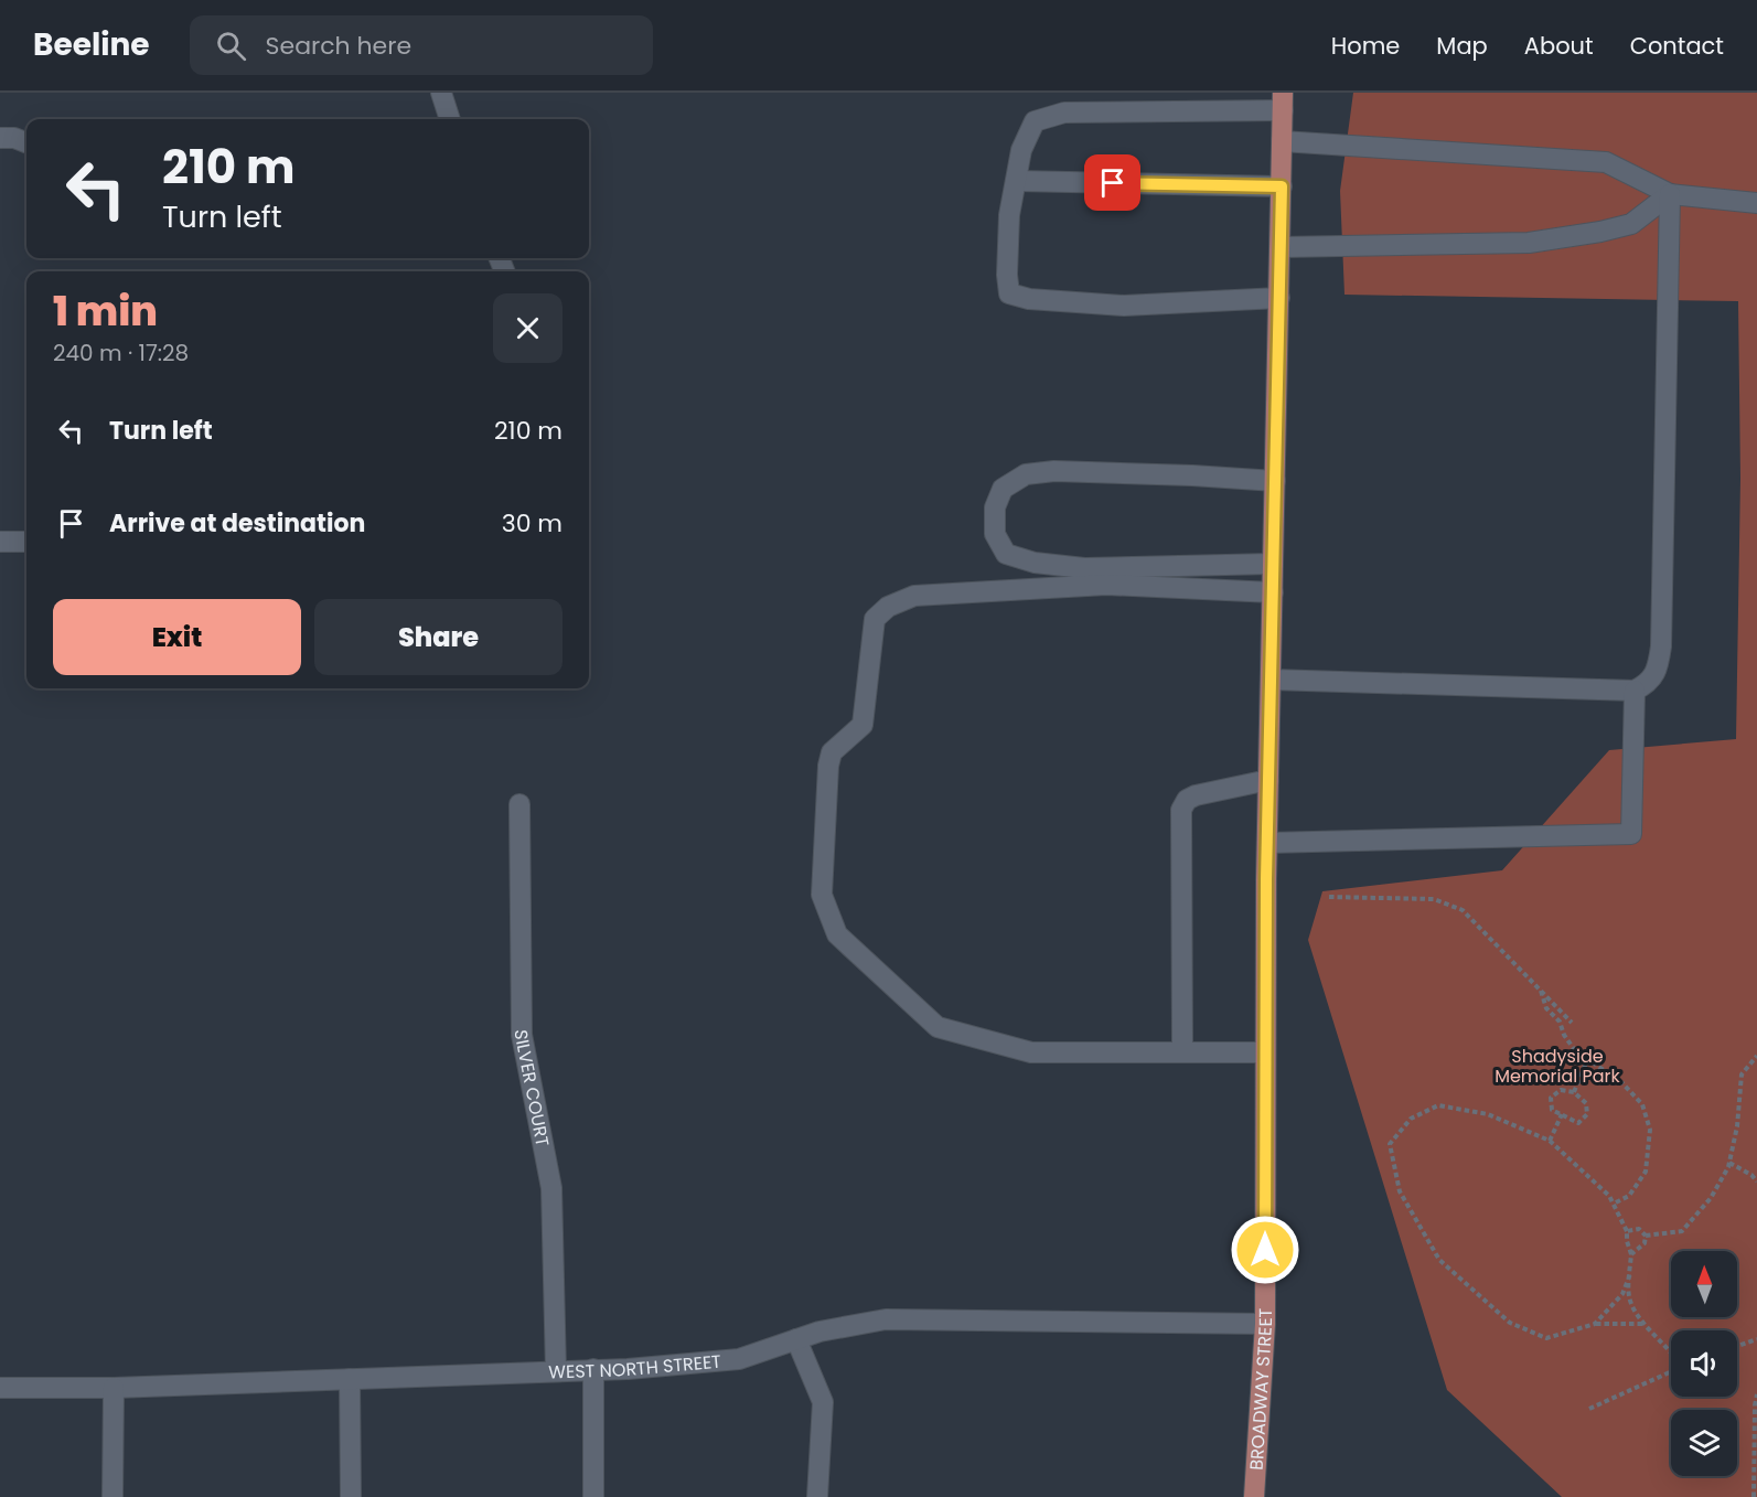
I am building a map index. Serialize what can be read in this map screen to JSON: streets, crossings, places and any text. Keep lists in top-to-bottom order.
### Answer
{
  "streets": {
    "main road": ["BROADWAY STREET"],
    "street": ["SILVER COURT", "WEST NORTH STREET"]
  },
  "crossings": [
    ["SILVER COURT", "WEST NORTH STREET"],
    ["WEST NORTH STREET", "BROADWAY STREET"]
  ],
  "parks": ["Shadyside Memorial Park"],
  "north": "top",
  "page": {
    "header": "Beeline",
    "search": "Search here",
    "nav": [
      "Home",
      "Map",
      "About",
      "Contact"
    ],
    "turn": ["210 m", "Turn left"],
    "heading": ["1 min", "240 m · 17:28"],
    "list": [
      {
        "name": "Turn left",
        "value": "210 m"
      },
      {
        "name": "Arrive at destination",
        "value": "30 m"
      }
    ],
    "buttons": ["Exit", "Share"]
  }
}
